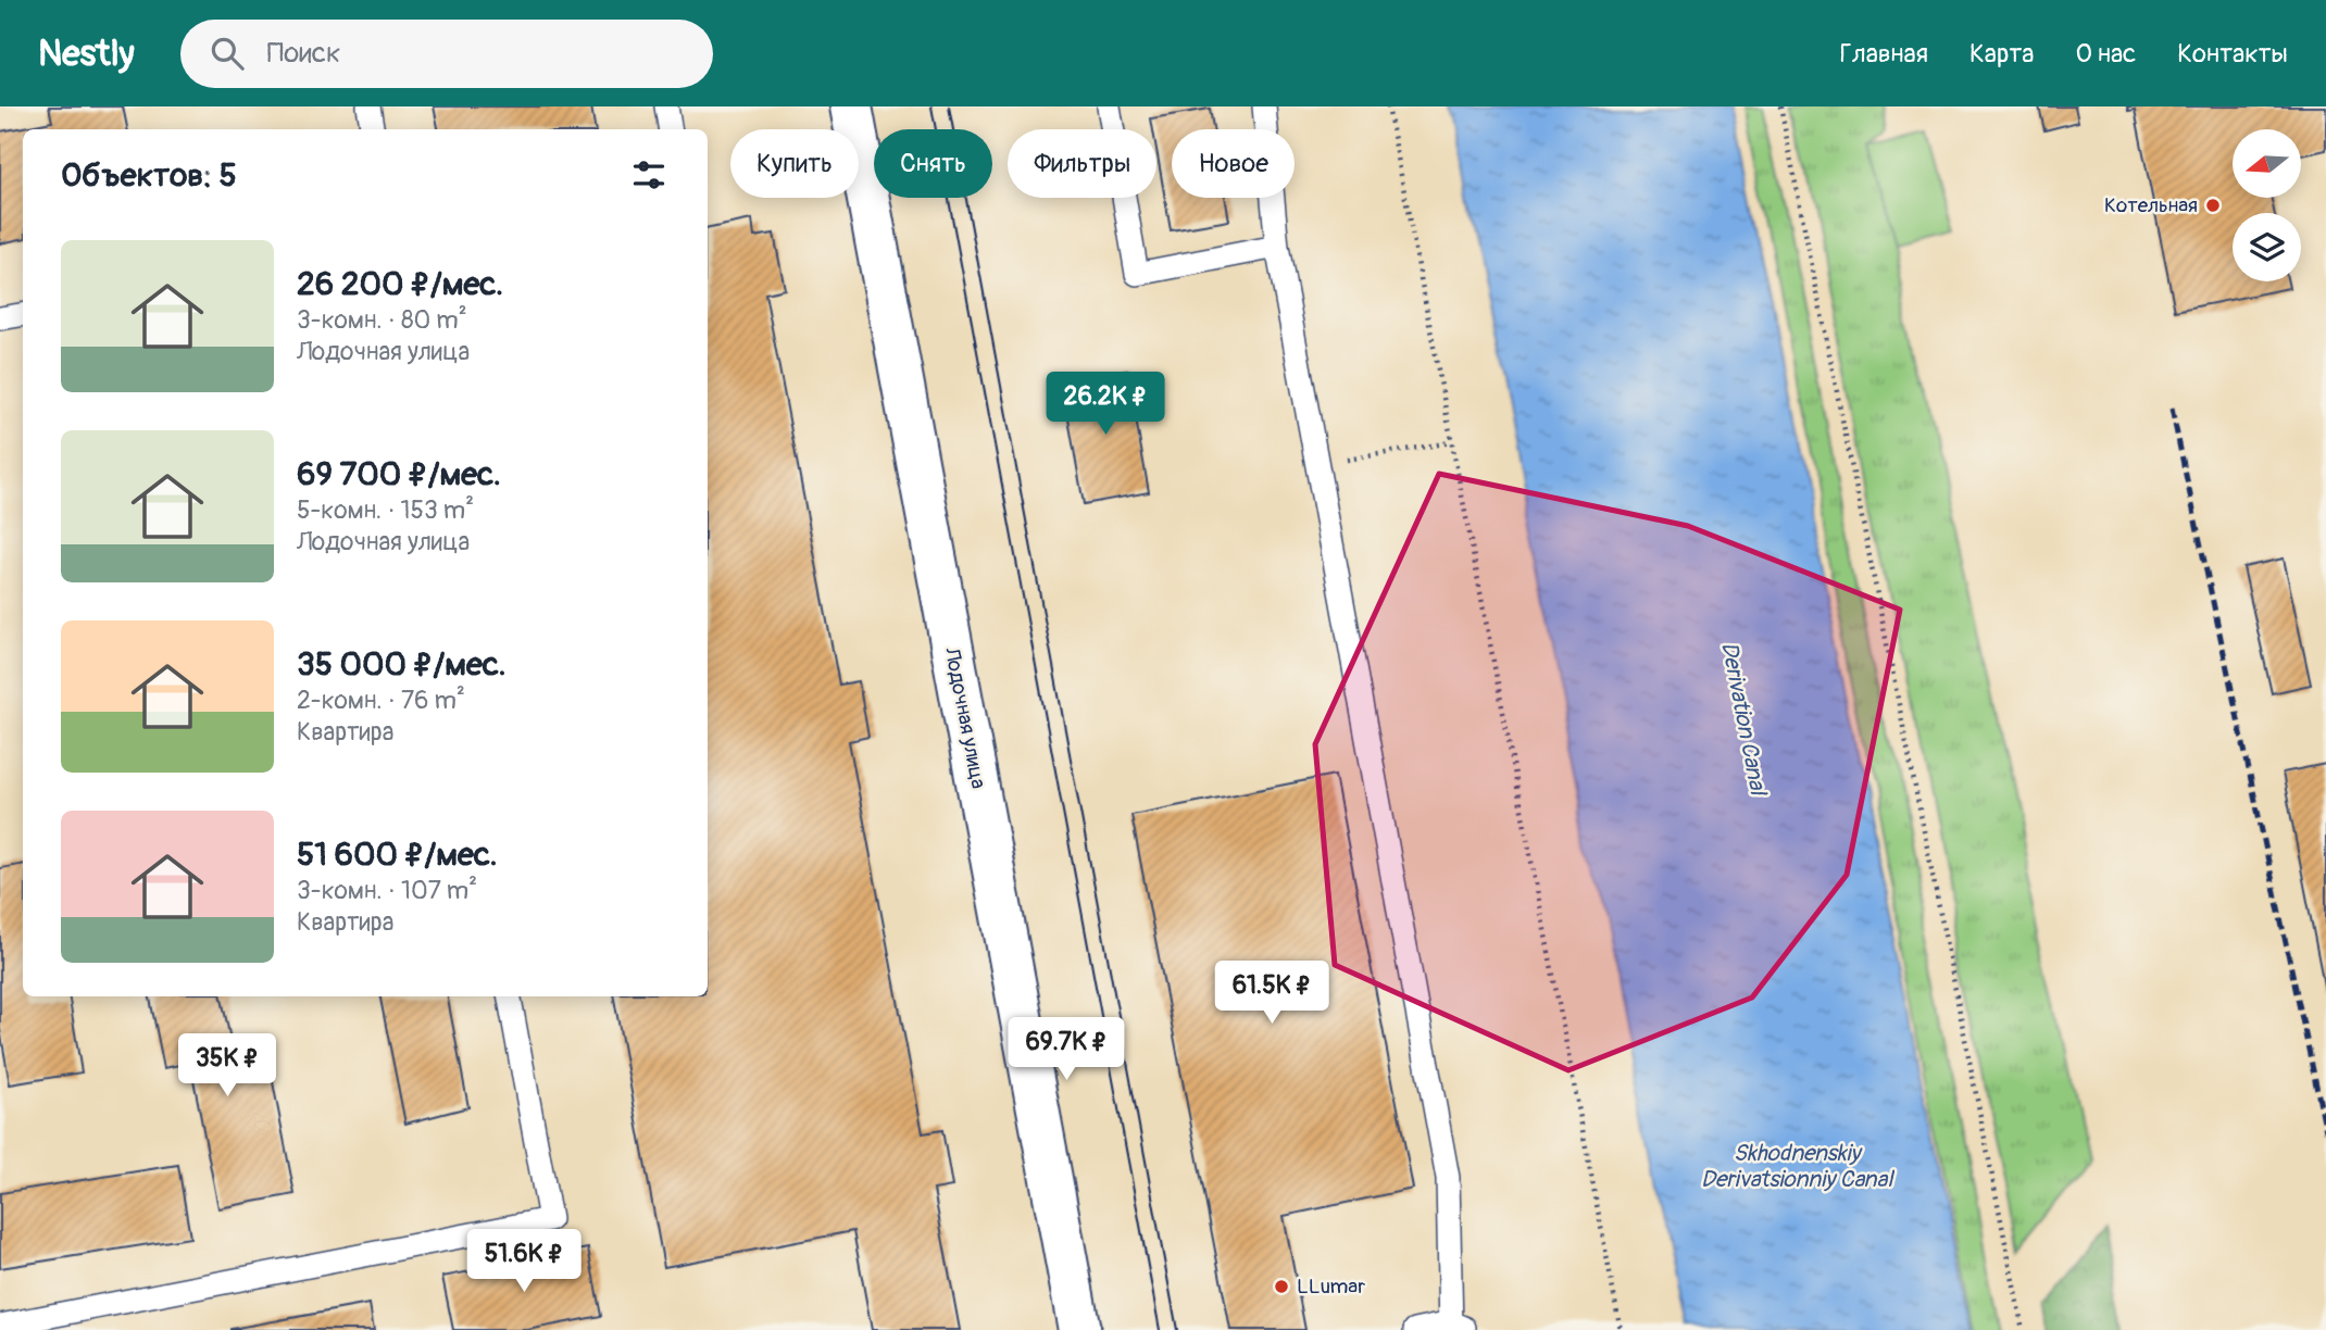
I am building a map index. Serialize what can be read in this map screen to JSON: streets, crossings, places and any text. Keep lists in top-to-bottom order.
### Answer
{
  "streets": {
    "street": ["Лодочная улица"]
  },
  "water": ["Derivation Canal", "Skhodnenskiy Derivatsionniy Canal"],
  "places": ["Котельная", "LLumar"],
  "north": "left",
  "page": {
    "header": "Nestly",
    "search": "Поиск",
    "nav": [
      "Главная",
      "Карта",
      "О нас",
      "Контакты"
    ],
    "chip": [
      "Купить",
      "Снять",
      "Фильтры",
      "Новое"
    ],
    "heading": "Объектов: 5",
    "list": [
      {
        "name": "26 200 ₽/мес.",
        "note": "3-комн. · 80 m² · Лодочная улица"
      },
      {
        "name": "69 700 ₽/мес.",
        "note": "5-комн. · 153 m² · Лодочная улица"
      },
      {
        "name": "35 000 ₽/мес.",
        "note": "2-комн. · 76 m² · Квартира"
      },
      {
        "name": "51 600 ₽/мес.",
        "note": "3-комн. · 107 m² · Квартира"
      }
    ],
    "price": [
      "26.2K ₽",
      "61.5K ₽",
      "69.7K ₽",
      "35K ₽",
      "51.6K ₽"
    ]
  }
}
